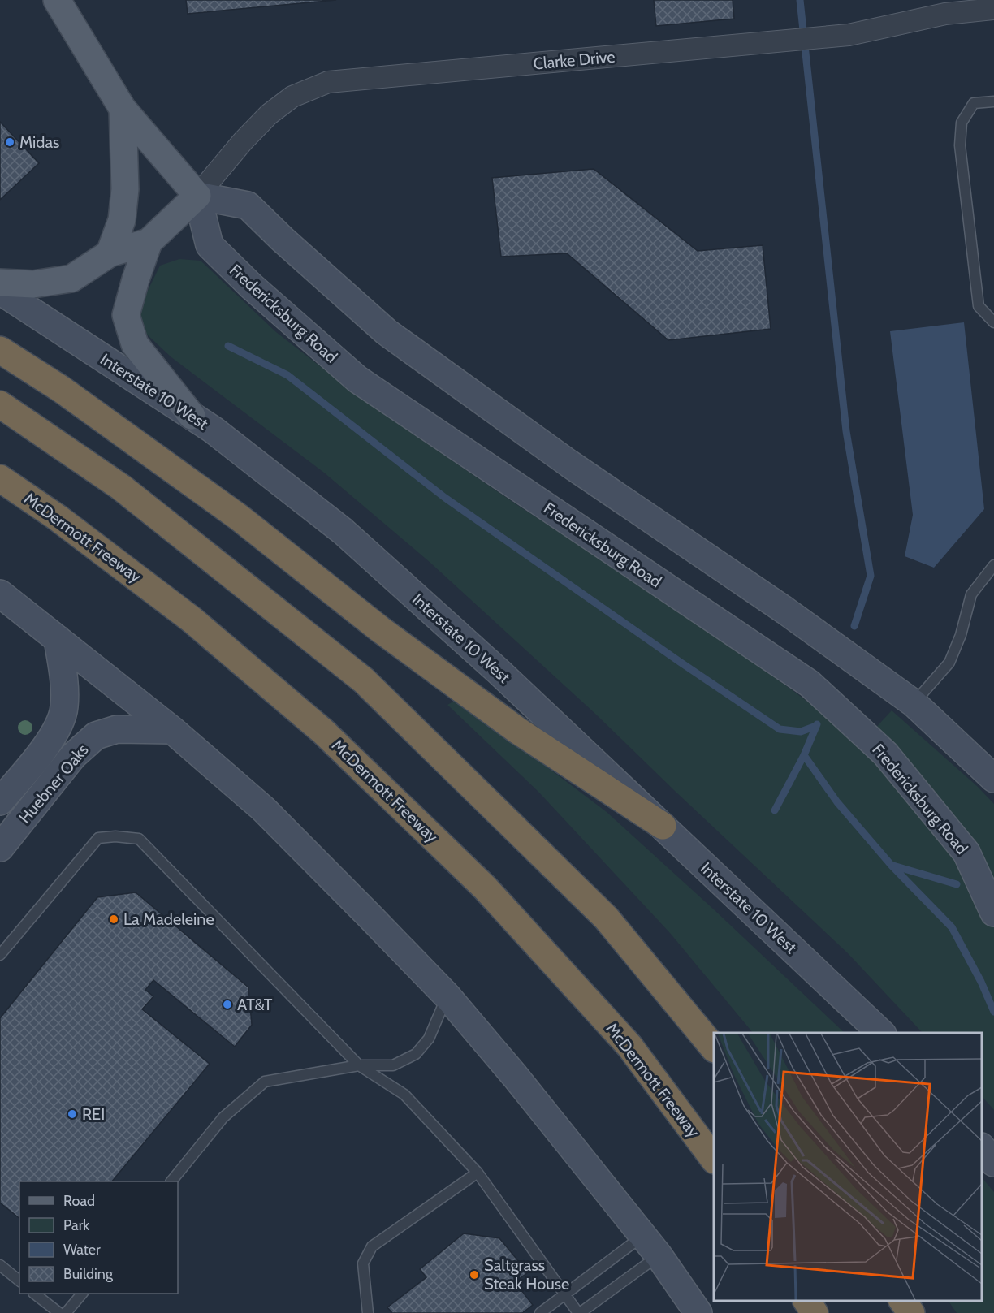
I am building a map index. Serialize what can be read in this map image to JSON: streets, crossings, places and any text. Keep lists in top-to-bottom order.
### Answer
{
  "streets": {
    "highway": ["McDermott Freeway"],
    "main road": ["Fredericksburg Road", "Interstate 10 West", "Huebner Oaks"],
    "street": ["Clarke Drive"]
  },
  "crossings": [
    ["Clarke Drive", "Fredericksburg Road"]
  ],
  "places": [
    "Midas",
    "La Madeleine",
    "AT&T",
    "REI",
    "Saltgrass Steak House"
  ],
  "legend": [
    "Road",
    "Park",
    "Water",
    "Building"
  ]
}
